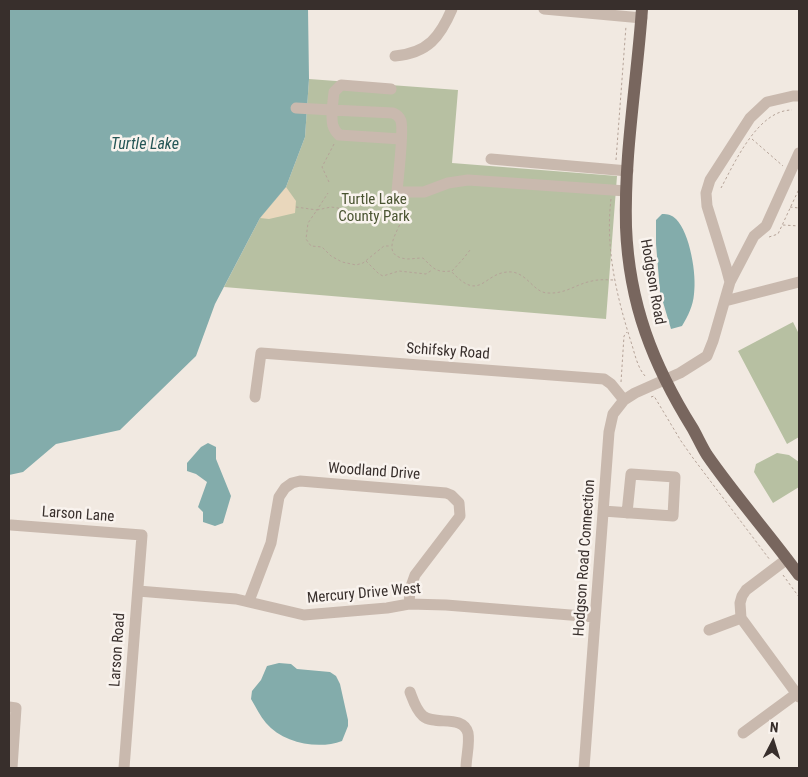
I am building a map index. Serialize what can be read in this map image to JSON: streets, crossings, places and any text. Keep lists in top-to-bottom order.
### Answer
{
  "streets": {
    "main road": ["Hodgson Road"],
    "street": [
      "Schifsky Road",
      "Woodland Drive",
      "Larson Lane",
      "Hodgson Road Connection",
      "Mercury Drive West",
      "Larson Road"
    ]
  },
  "crossings": [
    ["Schifsky Road", "Hodgson Road Connection"],
    ["Woodland Drive", "Mercury Drive West"],
    ["Larson Lane", "Larson Road"],
    ["Hodgson Road Connection", "Mercury Drive West"],
    ["Mercury Drive West", "Larson Road"]
  ],
  "water": ["Turtle Lake"],
  "parks": ["Turtle Lake County Park"],
  "north": "top"
}
